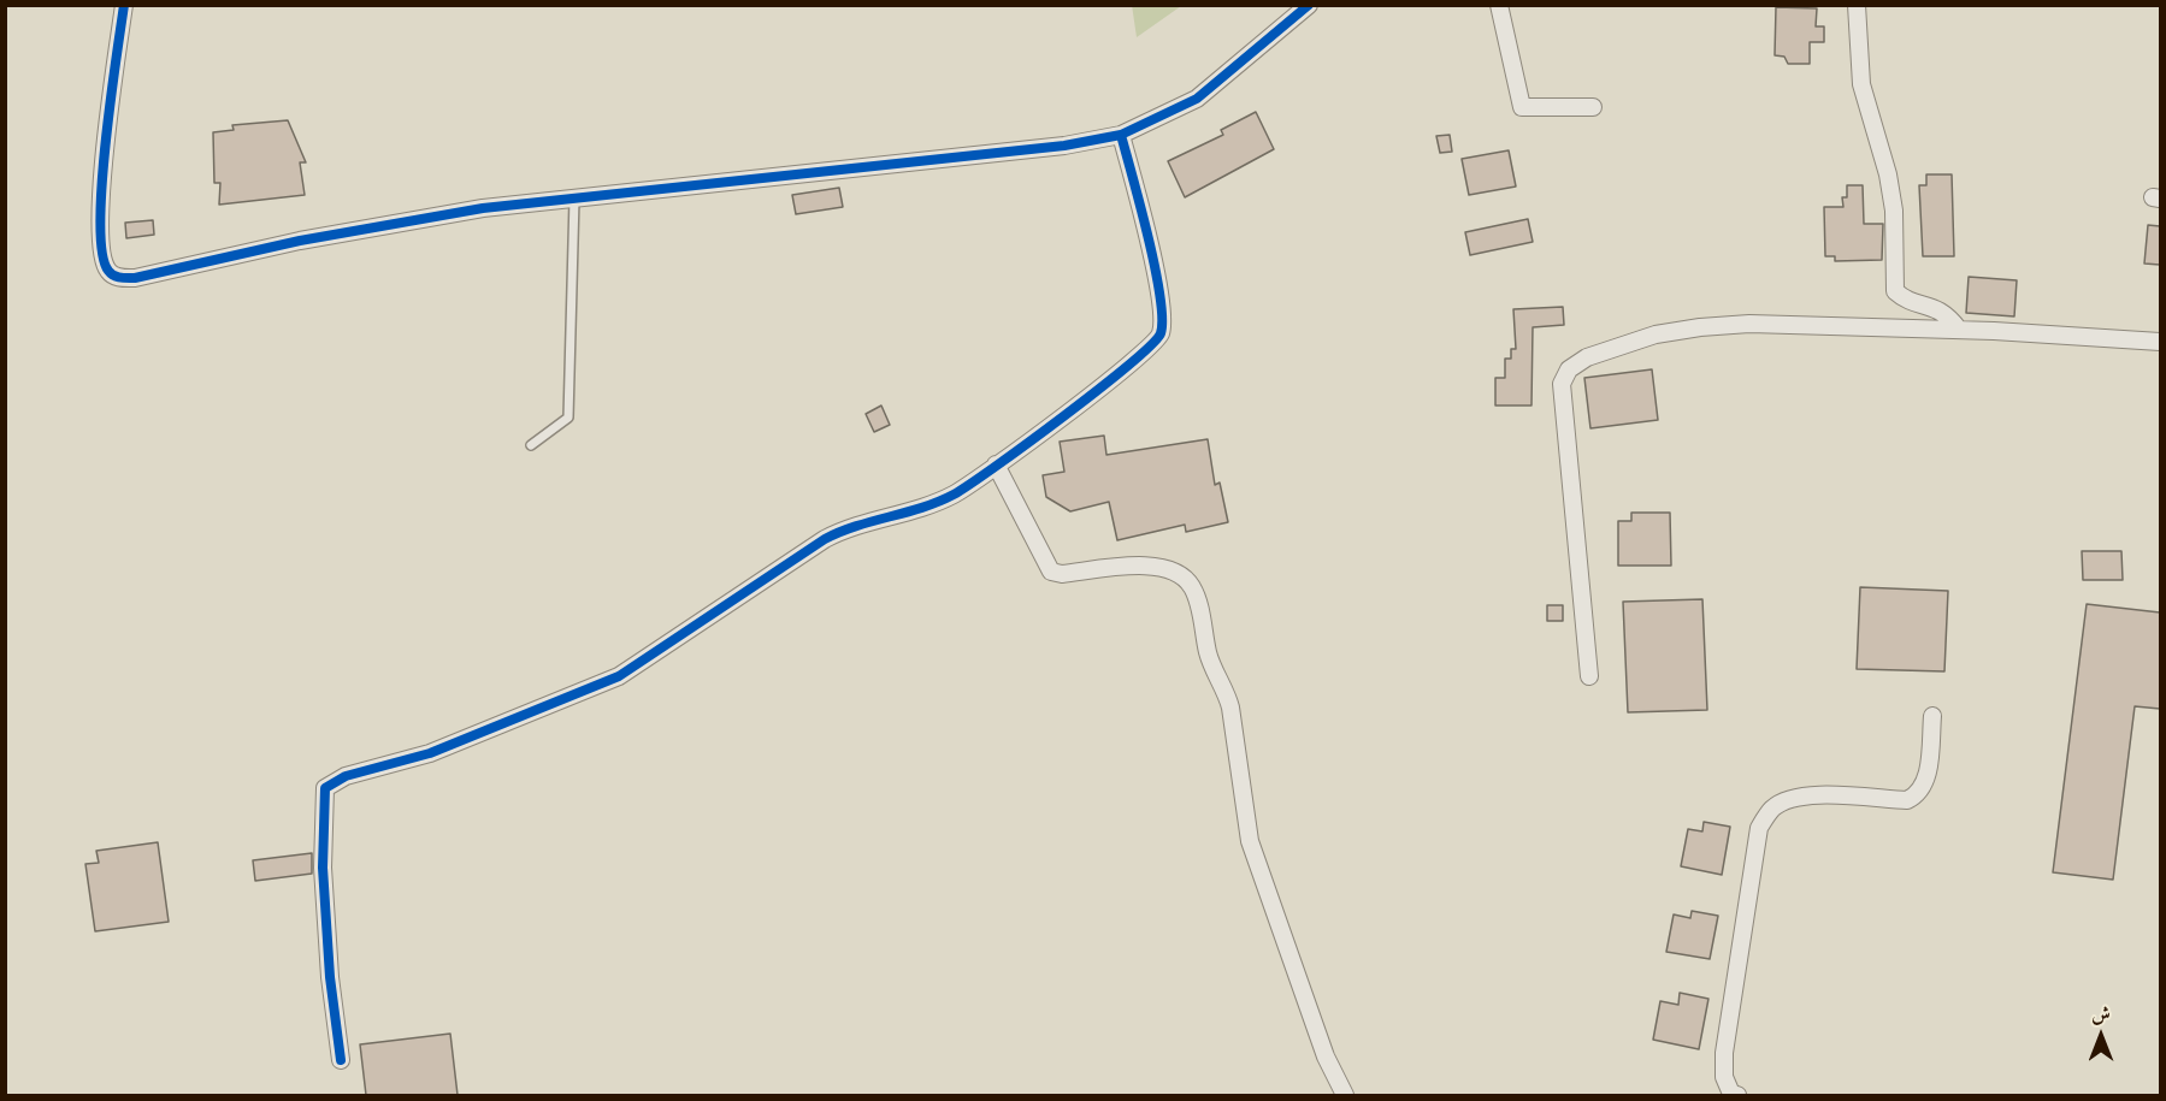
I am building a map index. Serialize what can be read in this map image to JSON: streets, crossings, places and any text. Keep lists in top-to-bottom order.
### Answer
{
  "north": "top"
}
